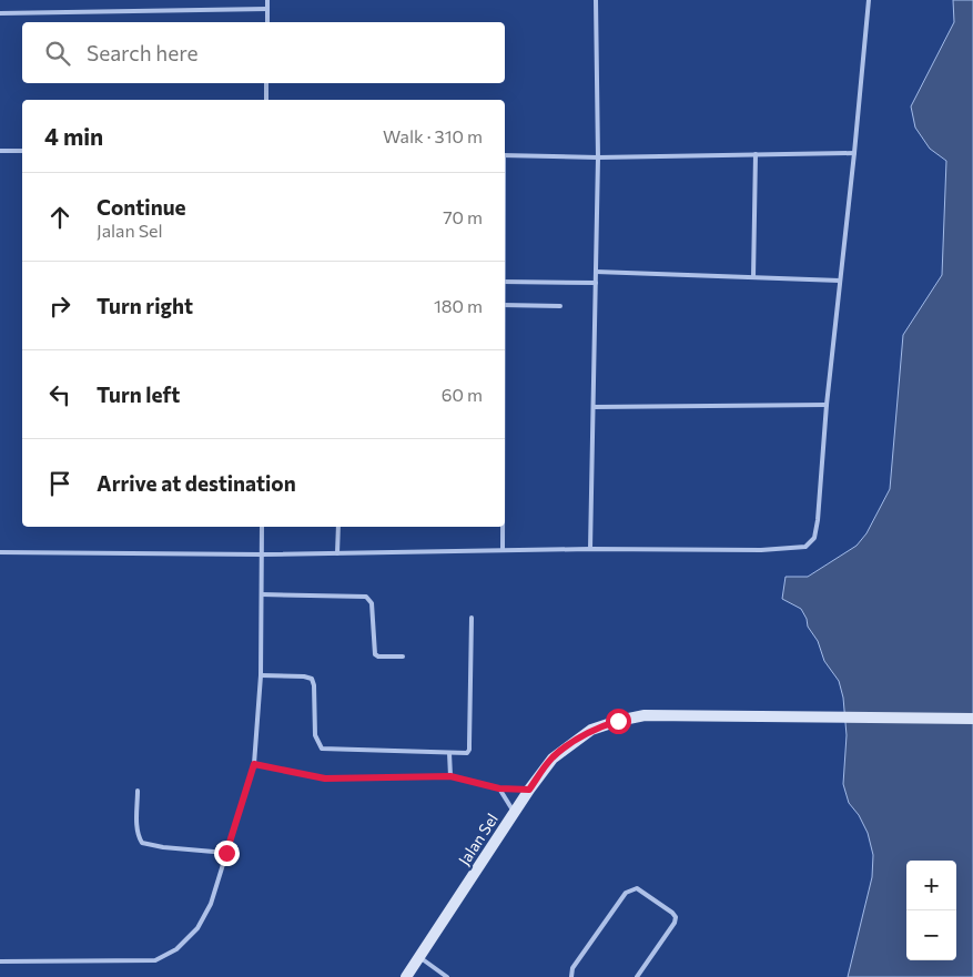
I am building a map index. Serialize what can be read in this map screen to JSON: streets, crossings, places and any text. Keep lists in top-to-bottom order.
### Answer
{
  "streets": {
    "street": ["Jalan Sel"]
  },
  "page": {
    "search": "Search here",
    "heading": ["4 min", "Walk · 310 m"],
    "list": [
      ["Continue", "Jalan Sel", "70 m"],
      ["Turn right", "180 m"],
      ["Turn left", "60 m"],
      "Arrive at destination"
    ],
    "map_buttons": ["+", "−"]
  }
}
